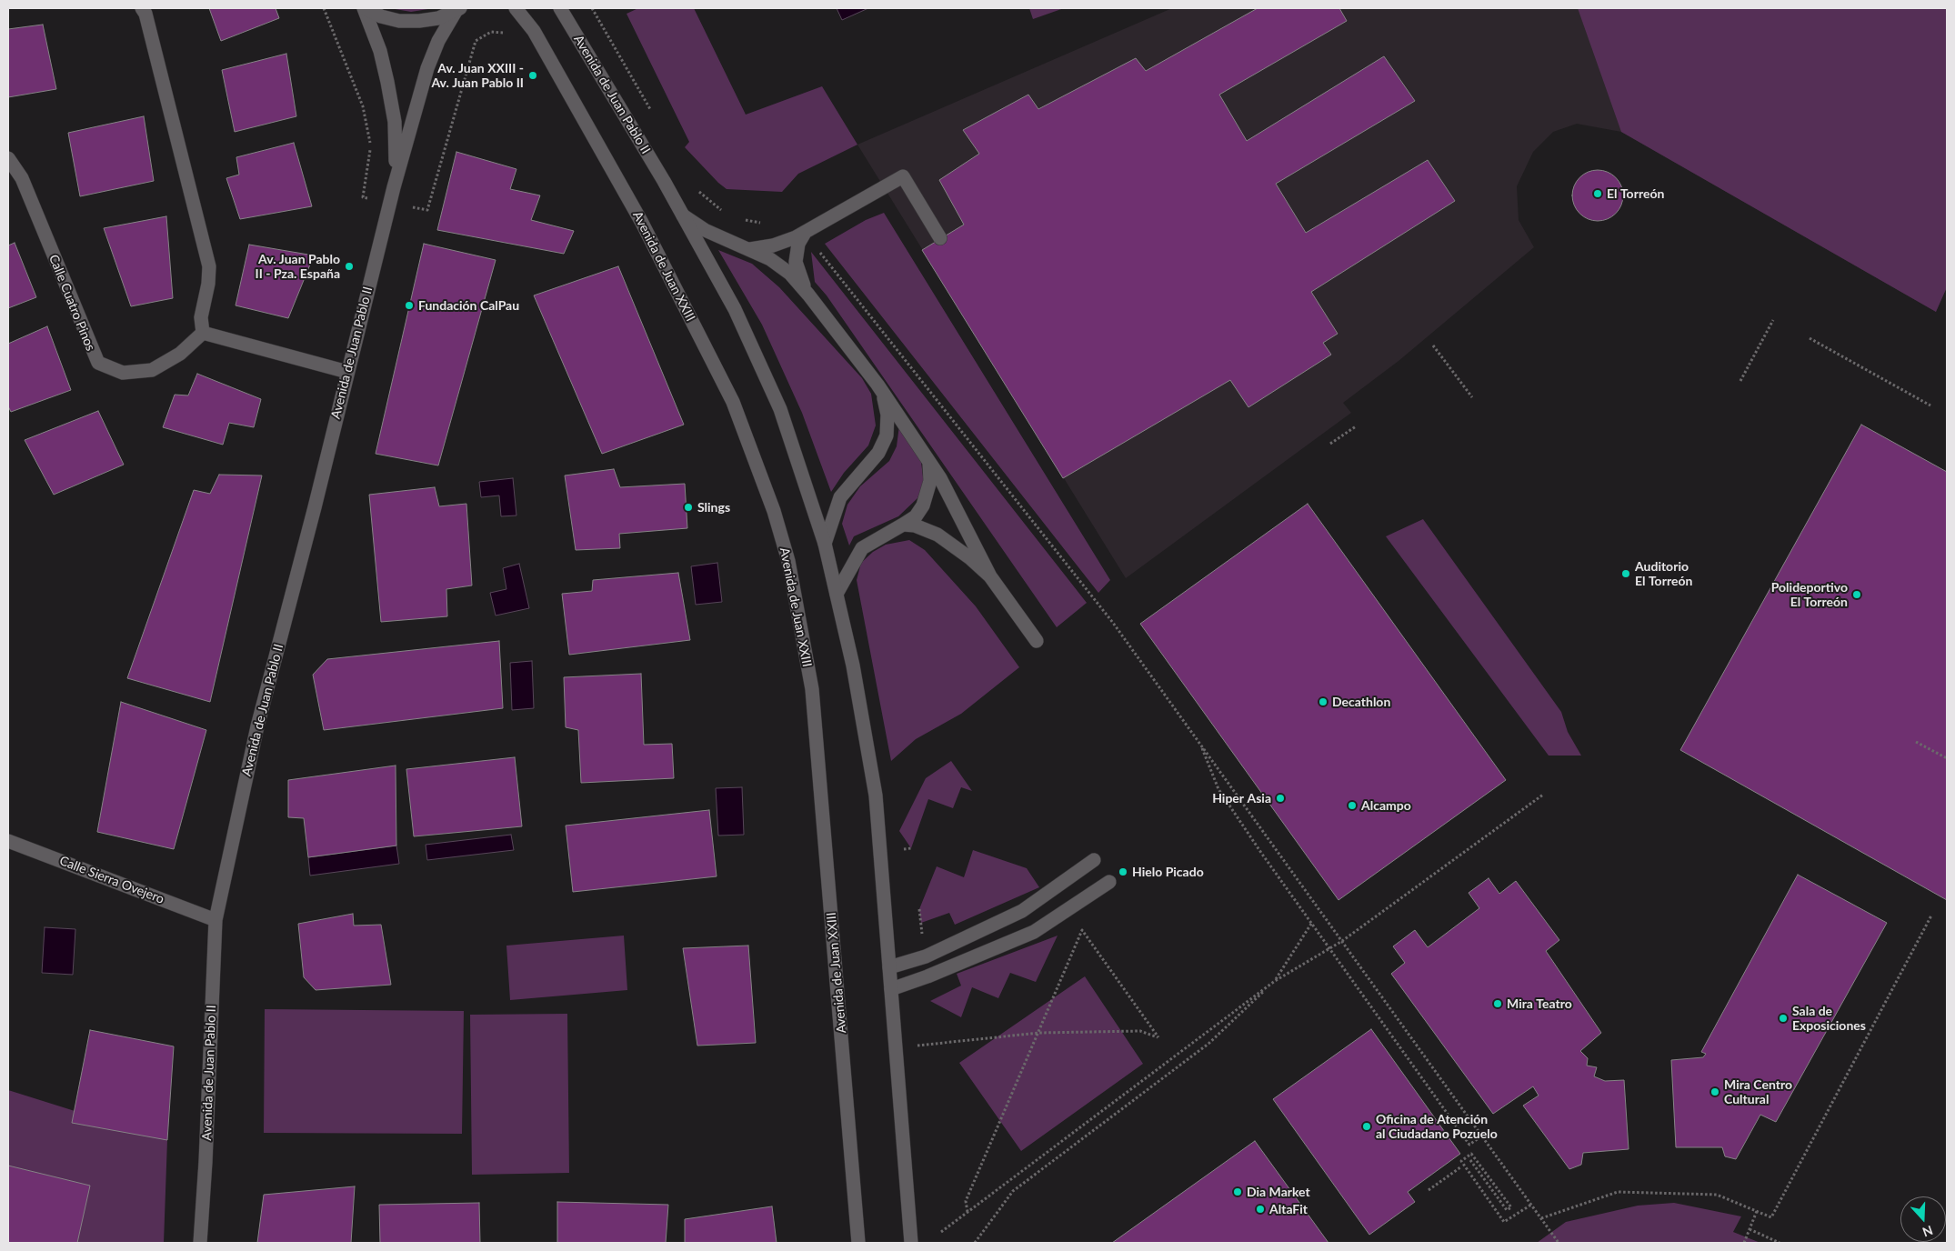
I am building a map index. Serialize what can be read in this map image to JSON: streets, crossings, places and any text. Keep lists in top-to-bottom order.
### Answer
{
  "streets": {
    "main road": [
      "Avenida de Juan Pablo II",
      "Avenida de Juan XXIII",
      "Calle Cuatro Pinos",
      "Calle Sierra Ovejero"
    ]
  },
  "crossings": [
    ["Avenida de Juan Pablo II", "Calle Sierra Ovejero"]
  ],
  "places": [
    "Av. Juan XXIII - Av. Juan Pablo II",
    "El Torreón",
    "Av. Juan Pablo II - Pza. España",
    "Fundación CalPau",
    "Slings",
    "Auditorio El Torreón",
    "Polideportivo El Torreón",
    "Decathlon",
    "Hiper Asia",
    "Alcampo",
    "Hielo Picado",
    "Mira Teatro",
    "Sala de Exposiciones",
    "Mira Centro Cultural",
    "Oficina de Atención al Ciudadano Pozuelo",
    "Dia Market",
    "AltaFit"
  ],
  "north": "bottom"
}
